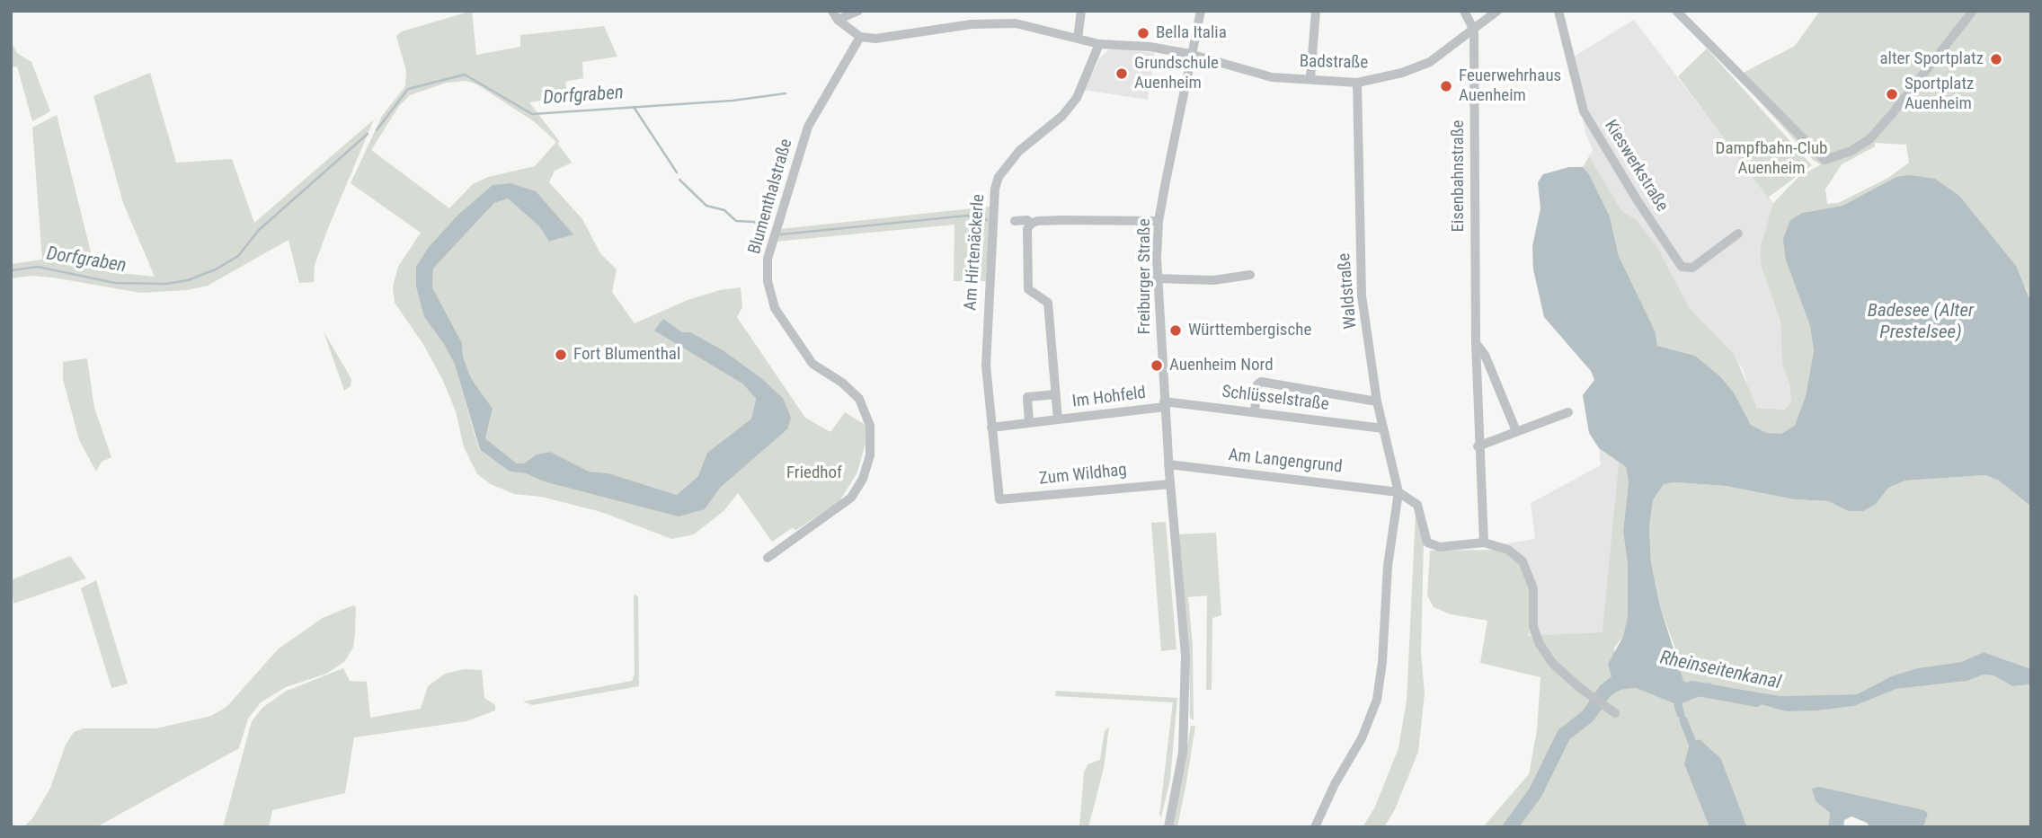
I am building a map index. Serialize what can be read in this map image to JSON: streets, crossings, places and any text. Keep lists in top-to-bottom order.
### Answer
{
  "streets": {
    "street": [
      "Badstraße",
      "Kieswerkstraße",
      "Eisenbahnstraße",
      "Blumenthalstraße",
      "Am Hirtenäckerle",
      "Freiburger Straße",
      "Waldstraße",
      "Im Hohfeld",
      "Schlüsselstraße",
      "Am Langengrund",
      "Zum Wildhag"
    ]
  },
  "crossings": [
    ["Badstraße", "Eisenbahnstraße"],
    ["Badstraße", "Blumenthalstraße"],
    ["Badstraße", "Am Hirtenäckerle"],
    ["Badstraße", "Freiburger Straße"],
    ["Badstraße", "Waldstraße"],
    ["Am Hirtenäckerle", "Im Hohfeld"],
    ["Am Hirtenäckerle", "Zum Wildhag"],
    ["Freiburger Straße", "Im Hohfeld"],
    ["Freiburger Straße", "Schlüsselstraße"],
    ["Freiburger Straße", "Am Langengrund"],
    ["Freiburger Straße", "Zum Wildhag"],
    ["Waldstraße", "Schlüsselstraße"],
    ["Waldstraße", "Am Langengrund"],
    ["Im Hohfeld", "Schlüsselstraße"]
  ],
  "water": ["Dorfgraben", "Badesee (Alter Prestelsee)", "Rheinseitenkanal"],
  "parks": ["Dampfbahn-Club Auenheim", "Friedhof"],
  "places": [
    "Bella Italia",
    "alter Sportplatz",
    "Grundschule Auenheim",
    "Feuerwehrhaus Auenheim",
    "Sportplatz Auenheim",
    "Württembergische",
    "Fort Blumenthal",
    "Auenheim Nord"
  ]
}
